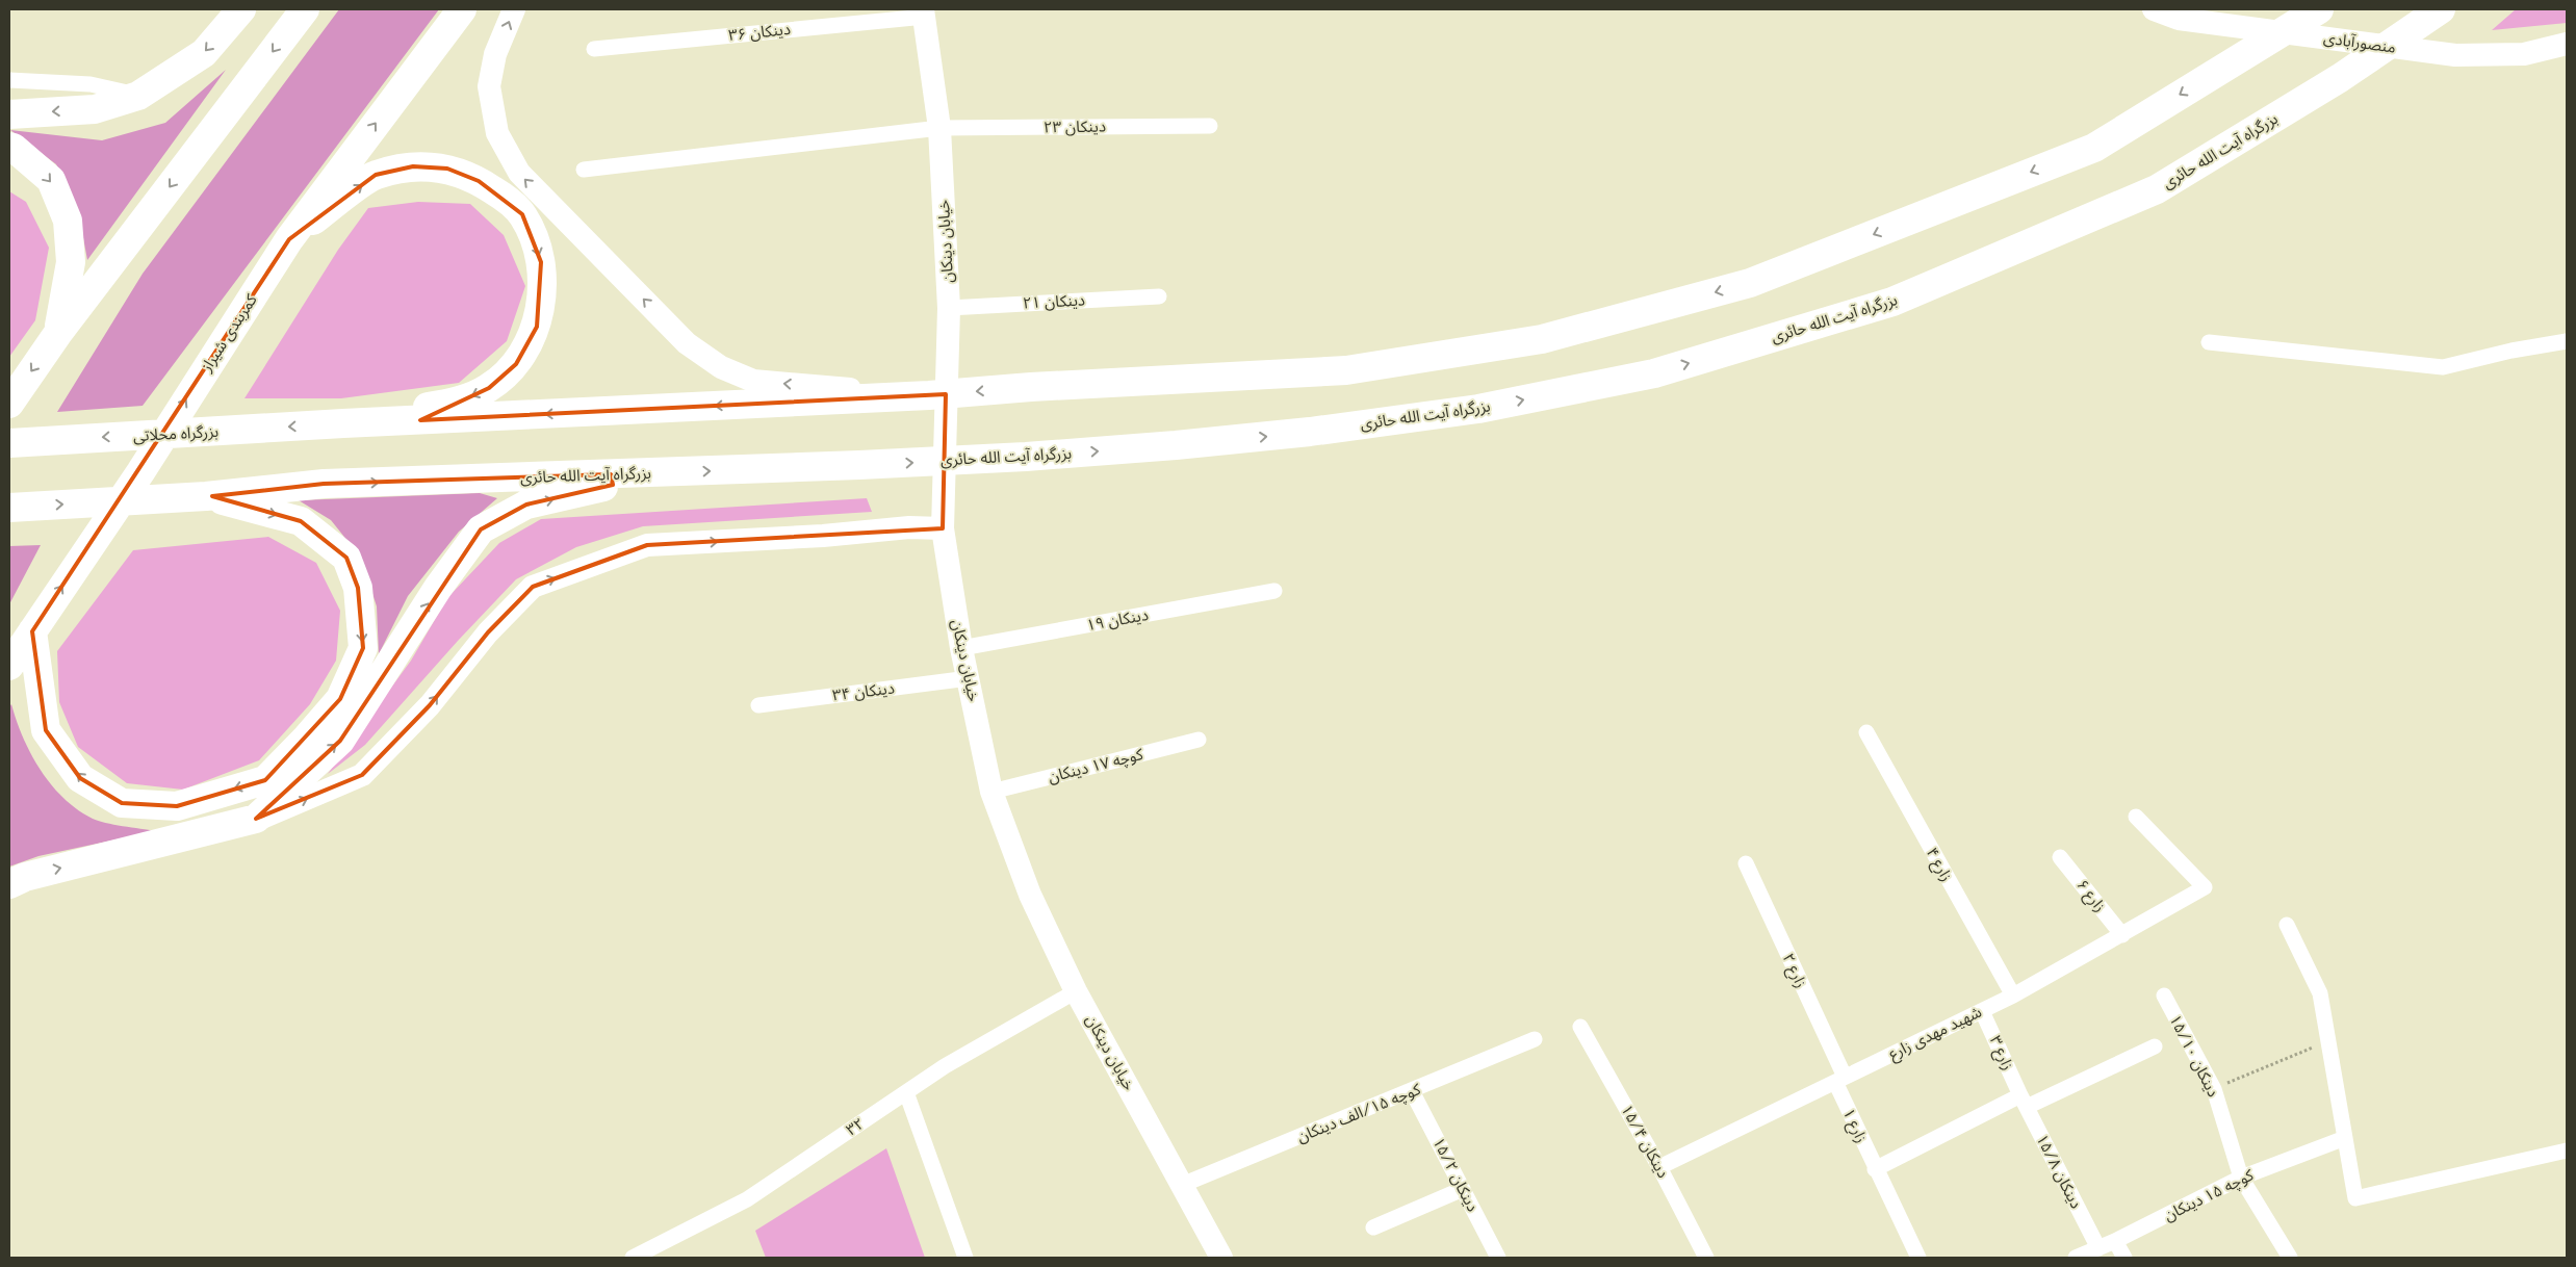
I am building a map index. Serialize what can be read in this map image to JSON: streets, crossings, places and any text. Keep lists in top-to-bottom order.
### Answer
{
  "streets": {
    "highway": ["بزرگراه آیت الله حائری", "کمربندی شیراز", "بزرگراه محلاتی"],
    "main road": ["منصورآبادی", "خیابان دینکان"],
    "street": [
      "۳۶ دینکان",
      "۲۳ دینکان",
      "۲۱ دینکان",
      "۱۹ دینکان",
      "۳۴ دینکان",
      "کوچه ۱۷ دینکان",
      "۴ زارع",
      "۶ زارع",
      "۲ زارع",
      "شهید مهدی زارع",
      "۳ زارع",
      "۱۵/۱۰ دینکان",
      "کوچه ۱۵/الف دینکان",
      "۱ زارع",
      "۳۲",
      "۱۵/۴ دینکان",
      "۱۵/۸ دینکان",
      "۱۵/۲ دینکان",
      "کوچه ۱۵ دینکان"
    ]
  },
  "crossings": [
    ["۳۶ دینکان", "خیابان دینکان"],
    ["۲۳ دینکان", "خیابان دینکان"],
    ["خیابان دینکان", "۲۱ دینکان"],
    ["خیابان دینکان", "۱۹ دینکان"],
    ["خیابان دینکان", "۳۴ دینکان"],
    ["خیابان دینکان", "کوچه ۱۷ دینکان"],
    ["خیابان دینکان", "کوچه ۱۵/الف دینکان"],
    ["خیابان دینکان", "۳۲"],
    ["۴ زارع", "شهید مهدی زارع"],
    ["۶ زارع", "شهید مهدی زارع"],
    ["۲ زارع", "شهید مهدی زارع"],
    ["۲ زارع", "۱ زارع"],
    ["شهید مهدی زارع", "۳ زارع"],
    ["شهید مهدی زارع", "۱ زارع"],
    ["شهید مهدی زارع", "۱۵/۴ دینکان"],
    ["۳ زارع", "۱۵/۸ دینکان"],
    ["۱۵/۱۰ دینکان", "کوچه ۱۵ دینکان"],
    ["کوچه ۱۵/الف دینکان", "۱۵/۲ دینکان"],
    ["۱۵/۸ دینکان", "کوچه ۱۵ دینکان"]
  ]
}
